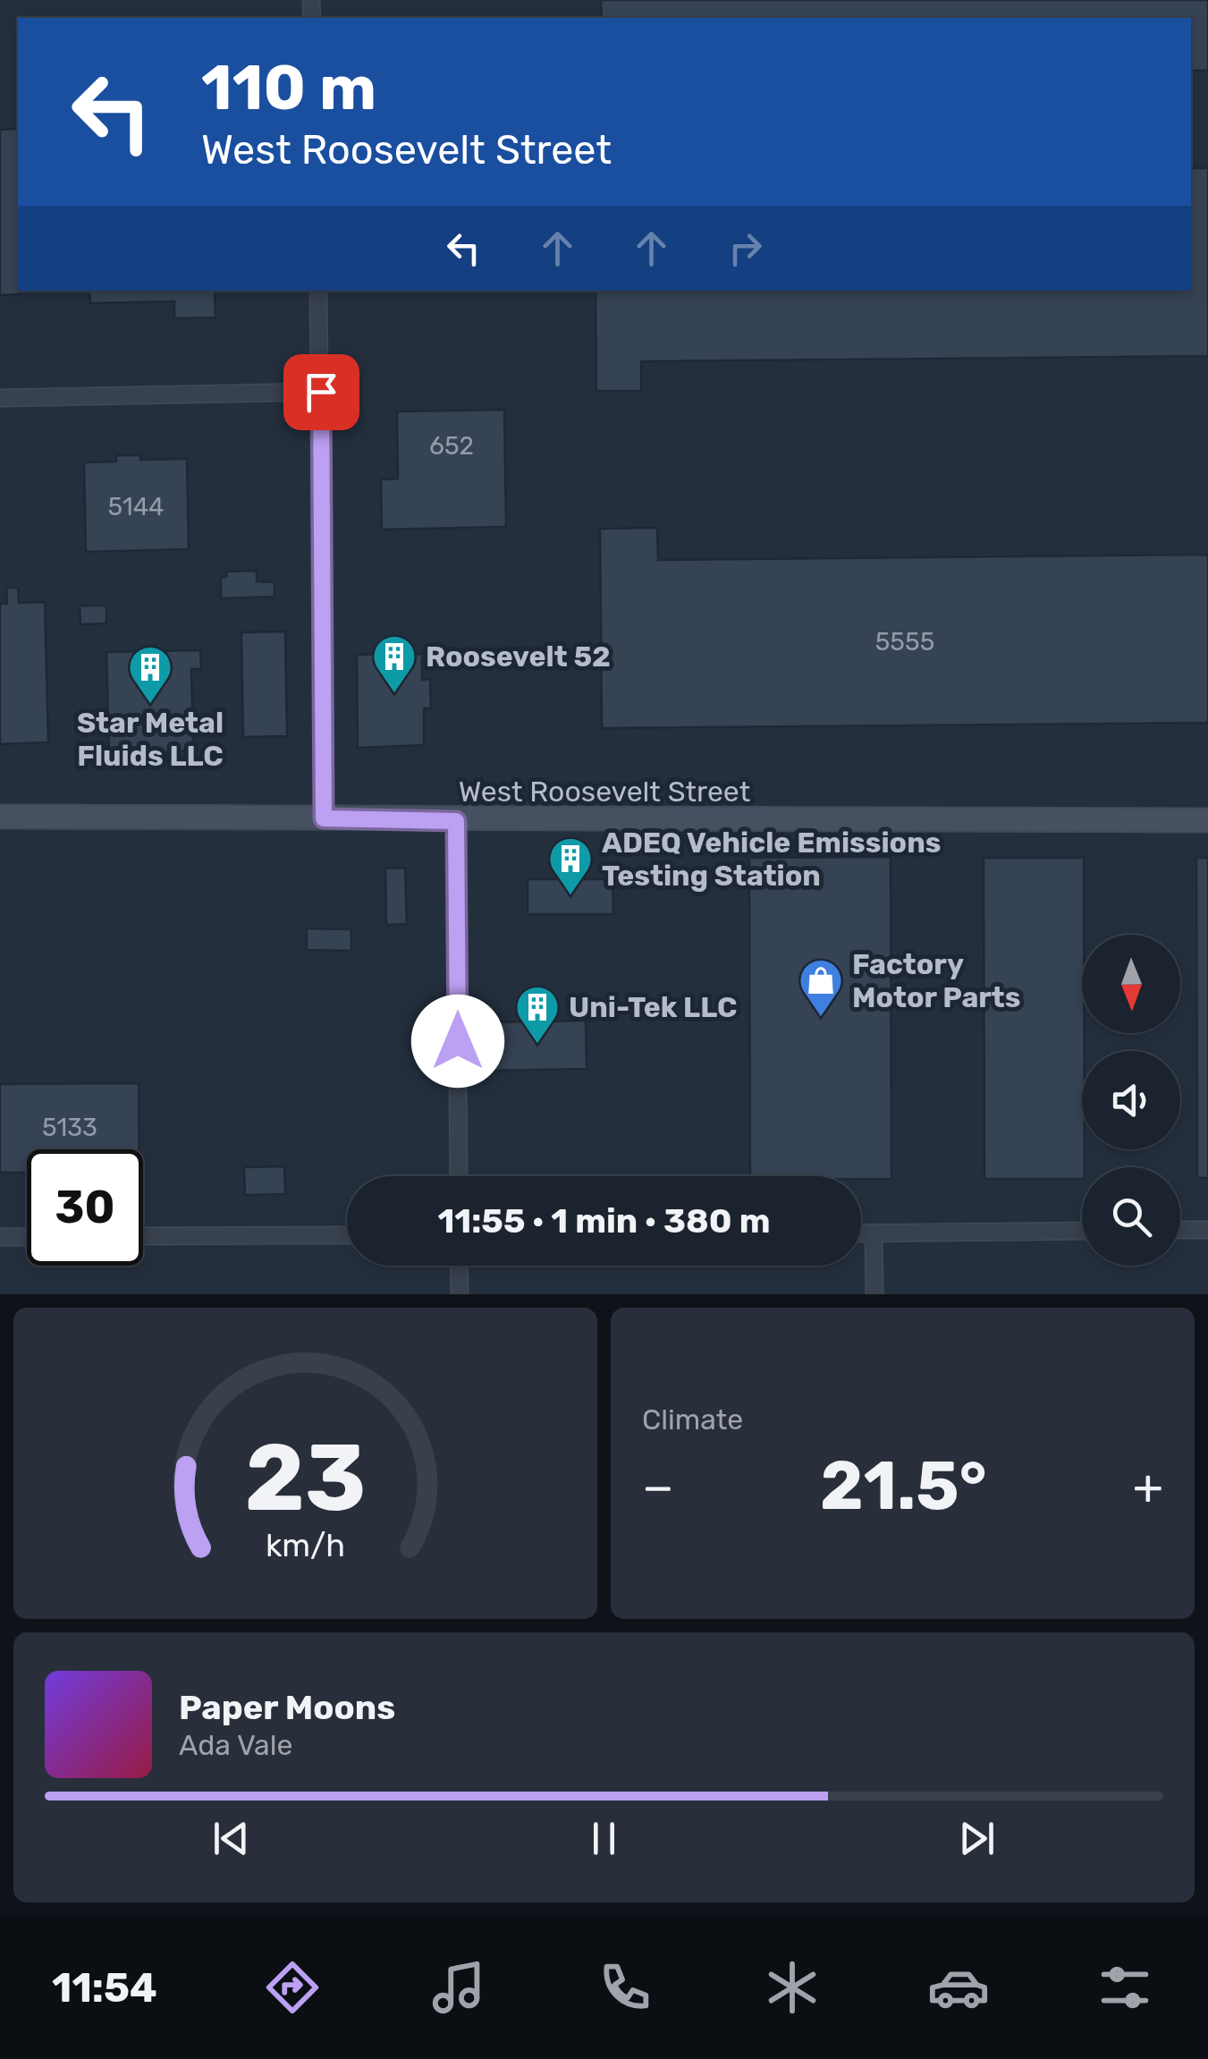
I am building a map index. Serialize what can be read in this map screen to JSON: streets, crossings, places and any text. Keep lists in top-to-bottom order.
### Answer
{
  "streets": {
    "street": ["West Roosevelt Street"]
  },
  "places": {
    "building": [
      "Roosevelt 52",
      "Star Metal Fluids LLC",
      "ADEQ Vehicle Emissions Testing Station",
      "Uni-Tek LLC"
    ],
    "shop": ["Factory Motor Parts"]
  },
  "house_numbers": [
    "652",
    "5144",
    "5555",
    "5133"
  ],
  "north": "bottom",
  "page": {
    "turn": ["110 m", "West Roosevelt Street"],
    "limit": "30",
    "trip": "11:55 · 1 min · 380 m",
    "tile": "Climate",
    "heat": ["−", "21.5°", "+"],
    "song": ["Paper Moons", "Ada Vale"],
    "tabs": "11:54",
    "gauge": ["23", "km/h"]
  }
}
